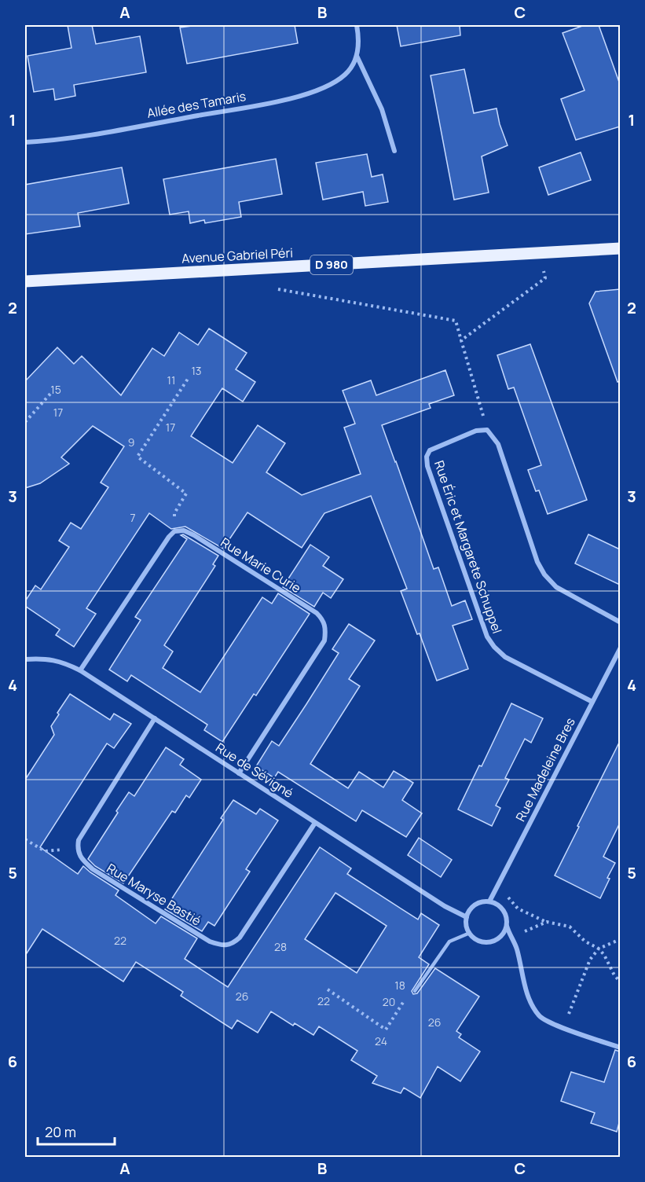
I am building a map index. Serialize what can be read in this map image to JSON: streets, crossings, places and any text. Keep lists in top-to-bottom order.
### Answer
{
  "streets": {
    "main road": ["Avenue Gabriel Péri", "D 980"],
    "street": [
      "Allée des Tamaris",
      "Rue Éric et Margarete Schuppel",
      "Rue Marie Curie",
      "Rue Madeleine Bres",
      "Rue de Sévigné",
      "Rue Maryse Bastié"
    ]
  },
  "crossings": [
    ["Rue Éric et Margarete Schuppel", "Rue Madeleine Bres"],
    ["Rue Marie Curie", "Rue de Sévigné"],
    ["Rue Madeleine Bres", "Rue de Sévigné"],
    ["Rue de Sévigné", "Rue Maryse Bastié"]
  ],
  "house_numbers": [
    "13",
    "11",
    "15",
    "17",
    "17",
    "9",
    "7",
    "22",
    "28",
    "18",
    "26",
    "22",
    "20",
    "26",
    "24"
  ],
  "scale_bar": "20 m",
  "grid": {
    "columns": ["A", "B", "C"],
    "rows": [
      "1",
      "2",
      "3",
      "4",
      "5",
      "6"
    ]
  }
}
